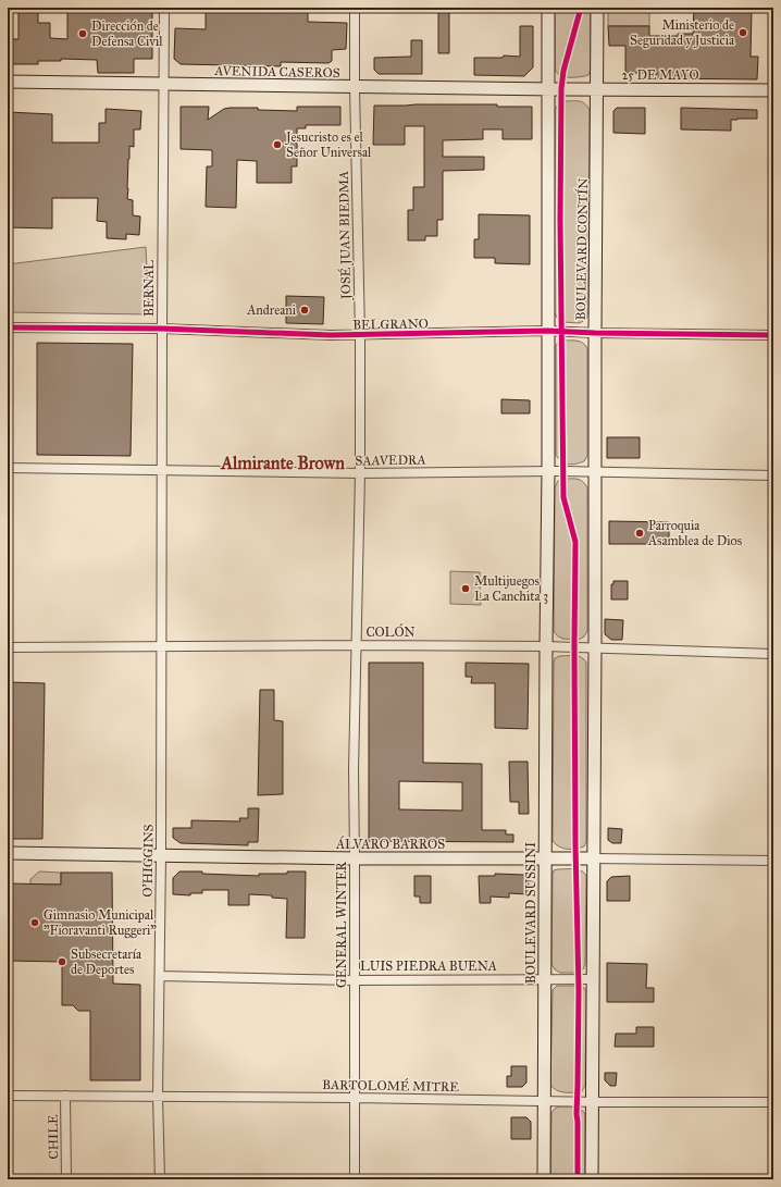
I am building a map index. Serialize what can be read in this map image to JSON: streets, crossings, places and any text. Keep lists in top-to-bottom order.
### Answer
{
  "streets": {
    "main road": [
      "AVENIDA CASEROS",
      "25 DE MAYO",
      "BOULEVARD CONTÍN",
      "ÁLVARO BARROS",
      "BOULEVARD SUSSINI"
    ],
    "street": [
      "JOSÉ JUAN BIEDMA",
      "BERNAL",
      "BELGRANO",
      "SAAVEDRA",
      "COLÓN",
      "O'HIGGINS",
      "GENERAL WINTER",
      "LUIS PIEDRA BUENA",
      "BARTOLOMÉ MITRE",
      "CHILE"
    ]
  },
  "crossings": [
    ["AVENIDA CASEROS", "25 DE MAYO"],
    ["AVENIDA CASEROS", "JOSÉ JUAN BIEDMA"],
    ["AVENIDA CASEROS", "BERNAL"],
    ["25 DE MAYO", "BOULEVARD CONTÍN"],
    ["JOSÉ JUAN BIEDMA", "BELGRANO"],
    ["JOSÉ JUAN BIEDMA", "SAAVEDRA"],
    ["JOSÉ JUAN BIEDMA", "COLÓN"],
    ["JOSÉ JUAN BIEDMA", "GENERAL WINTER"],
    ["BOULEVARD CONTÍN", "BELGRANO"],
    ["BOULEVARD CONTÍN", "SAAVEDRA"],
    ["BOULEVARD CONTÍN", "COLÓN"],
    ["BERNAL", "BELGRANO"],
    ["BERNAL", "SAAVEDRA"],
    ["BERNAL", "COLÓN"],
    ["BERNAL", "O'HIGGINS"],
    ["COLÓN", "O'HIGGINS"],
    ["COLÓN", "BOULEVARD SUSSINI"],
    ["COLÓN", "GENERAL WINTER"],
    ["ÁLVARO BARROS", "O'HIGGINS"],
    ["ÁLVARO BARROS", "BOULEVARD SUSSINI"],
    ["ÁLVARO BARROS", "GENERAL WINTER"],
    ["O'HIGGINS", "LUIS PIEDRA BUENA"],
    ["O'HIGGINS", "BARTOLOMÉ MITRE"],
    ["BOULEVARD SUSSINI", "LUIS PIEDRA BUENA"],
    ["BOULEVARD SUSSINI", "BARTOLOMÉ MITRE"],
    ["GENERAL WINTER", "LUIS PIEDRA BUENA"],
    ["GENERAL WINTER", "BARTOLOMÉ MITRE"],
    ["BARTOLOMÉ MITRE", "CHILE"]
  ],
  "districts": ["Almirante Brown"],
  "places": [
    "Ministerio de Seguridad y Justicia",
    "Dirección de Defensa Civil",
    "Jesucristo es el Señor Universal",
    "Andreani",
    "Parroquia Asamblea de Dios",
    "Multijuegos La Canchita 3",
    "Gimnasio Municipal \"Fioravanti Ruggeri\"",
    "Subsecretaría de Deportes"
  ]
}
